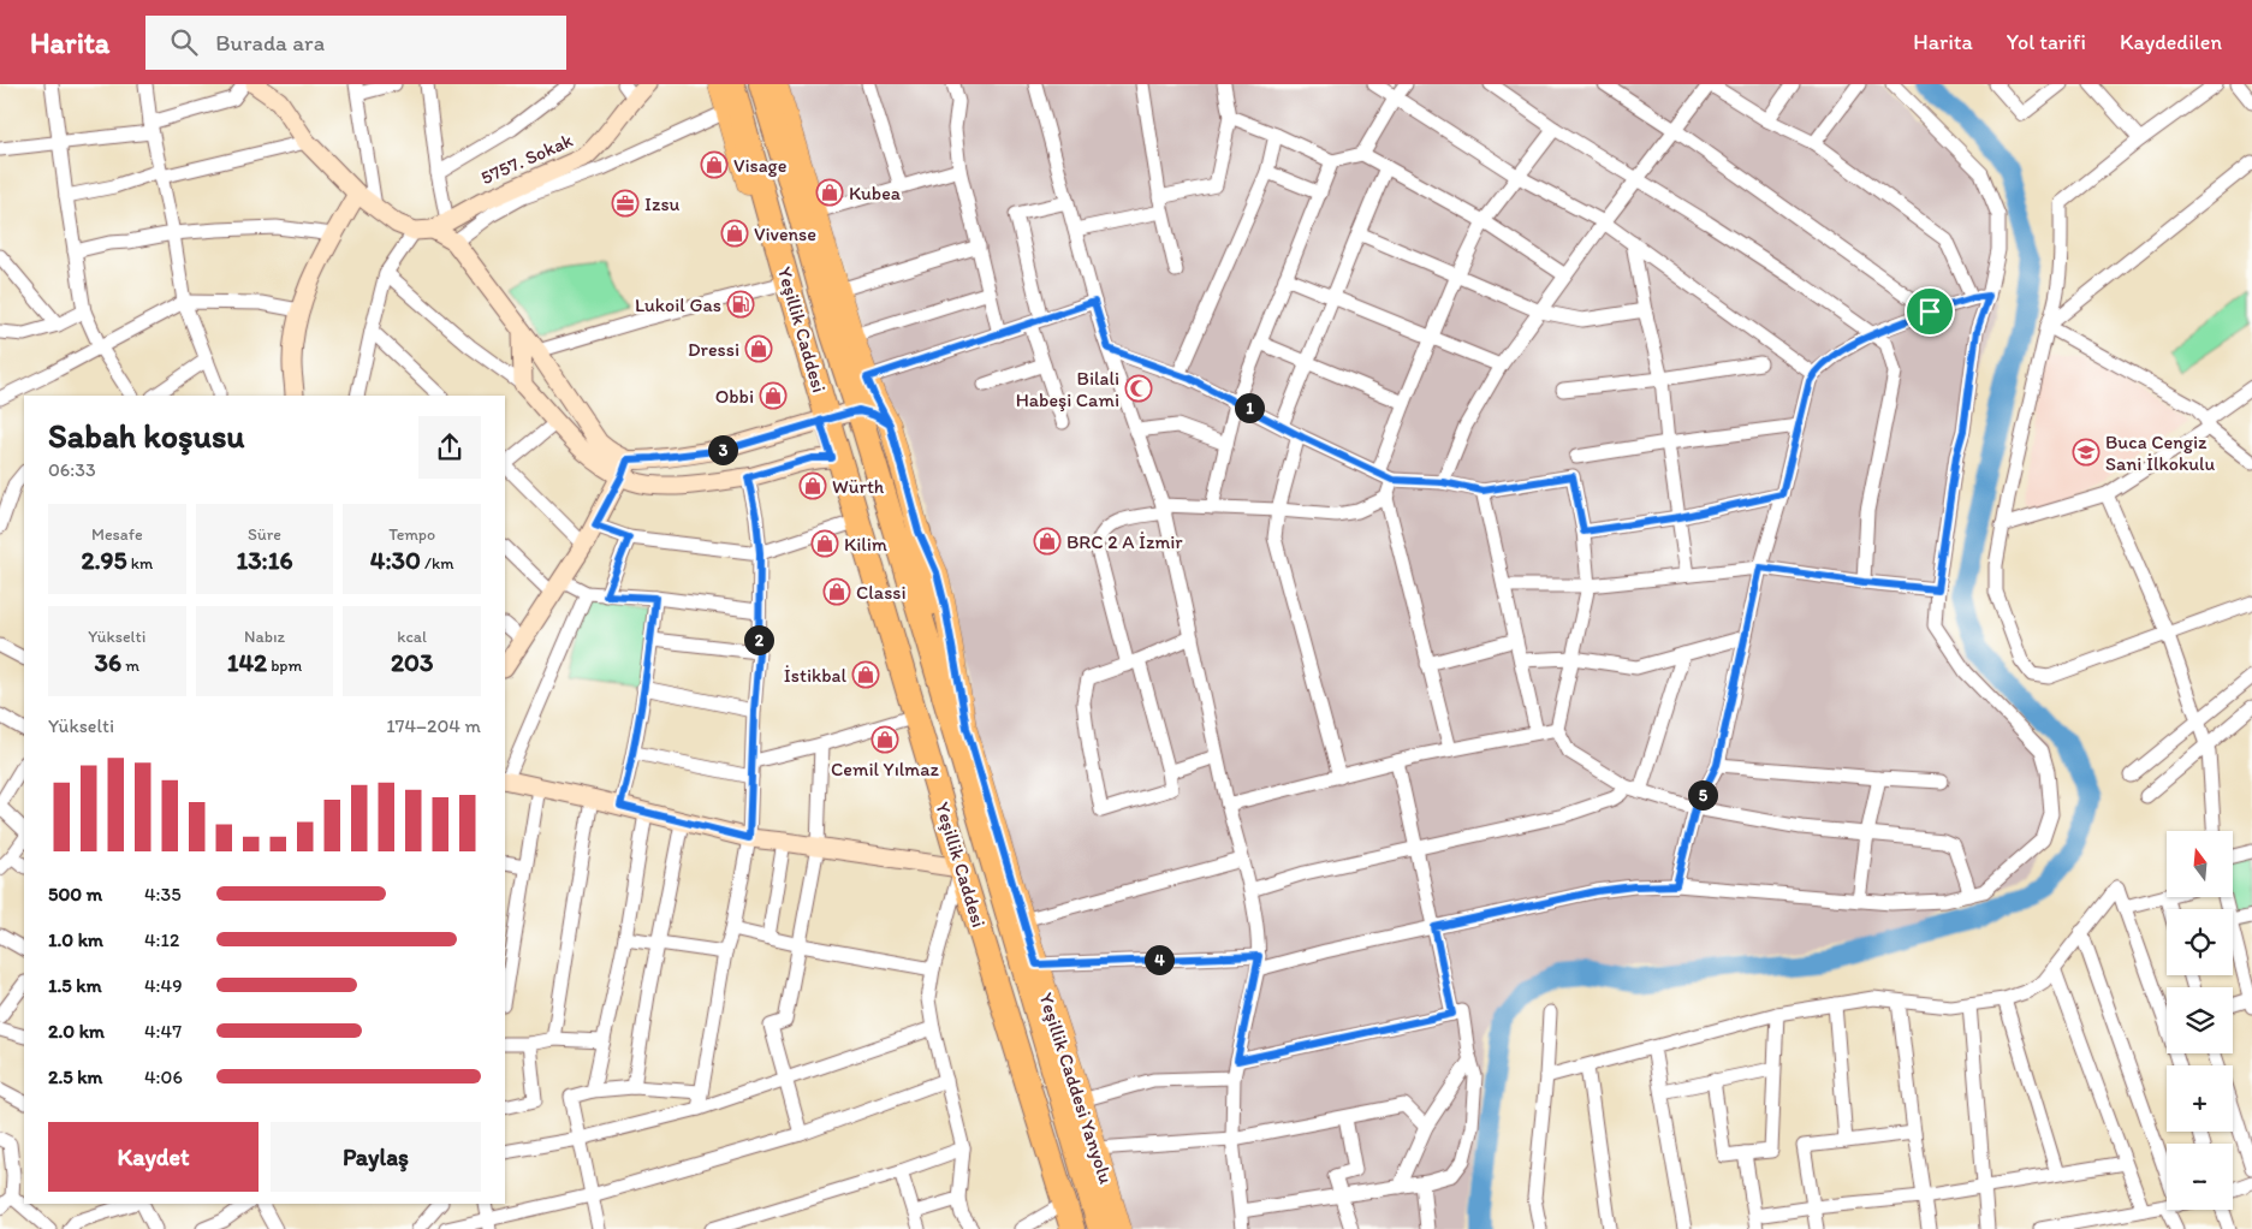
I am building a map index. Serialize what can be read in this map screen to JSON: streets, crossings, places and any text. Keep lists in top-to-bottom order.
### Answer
{
  "streets": {
    "highway": ["Yeşillik Caddesi"],
    "main road": ["5757. Sokak", "Yeşillik Caddesi Yanyolu"]
  },
  "crossings": [
    ["Yeşillik Caddesi", "Yeşillik Caddesi Yanyolu"]
  ],
  "places": {
    "shop": [
      "Visage",
      "Kubea",
      "Vivense",
      "Dressi",
      "Obbi",
      "Würth",
      "BRC 2 A İzmir",
      "Kilim",
      "Classi",
      "İstikbal",
      "Cemil Yılmaz"
    ],
    "office": ["Izsu"],
    "fuel station": ["Lukoil Gas"],
    "mosque": ["Bilali Habeşi Cami"],
    "school or university": ["Buca Cengiz Sani İlkokulu"]
  },
  "north": "top",
  "page": {
    "header": "Harita",
    "search": "Burada ara",
    "nav": ["Harita", "Yol tarifi", "Kaydedilen"],
    "pins": [
      "1",
      "3",
      "2",
      "5",
      "4"
    ],
    "heading": ["Sabah koşusu", "06:33"],
    "stats": [
      ["Mesafe", "2.95 km"],
      ["Süre", "13:16"],
      ["Tempo", "4:30 /km"],
      ["Yükselti", "36 m"],
      ["Nabız", "142 bpm"],
      ["kcal", "203"]
    ],
    "chart": ["Yükselti", "174–204 m"],
    "map_buttons": ["+", "−"],
    "list": [
      {
        "name": "500 m",
        "note": "4:35"
      },
      {
        "name": "1.0 km",
        "note": "4:12"
      },
      {
        "name": "1.5 km",
        "note": "4:49"
      },
      {
        "name": "2.0 km",
        "note": "4:47"
      },
      {
        "name": "2.5 km",
        "note": "4:06"
      }
    ],
    "buttons": ["Kaydet", "Paylaş"]
  }
}
